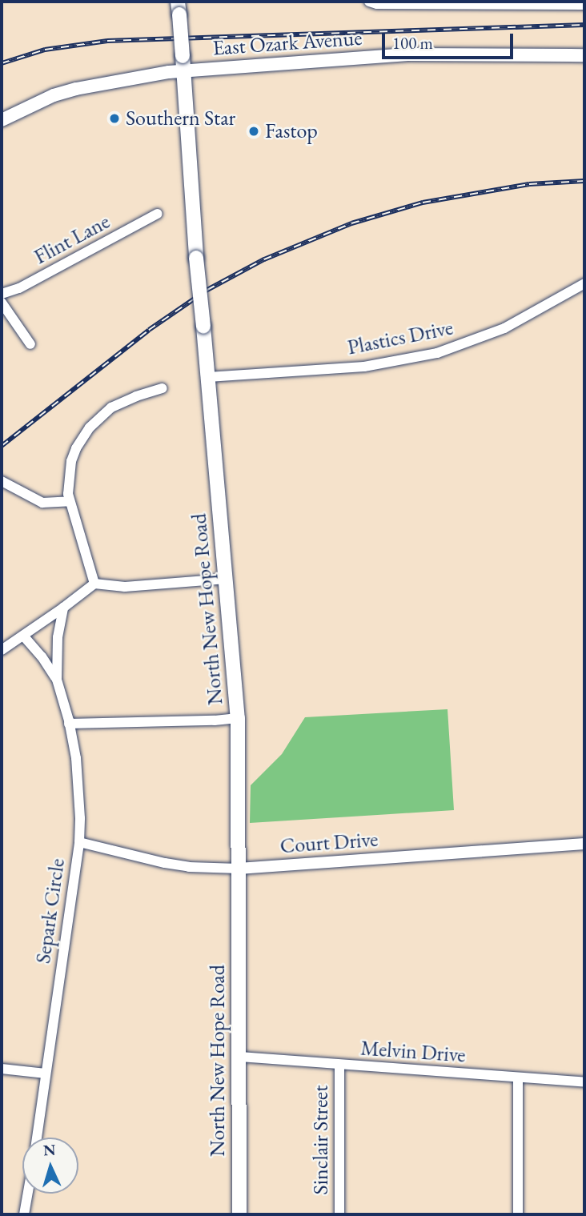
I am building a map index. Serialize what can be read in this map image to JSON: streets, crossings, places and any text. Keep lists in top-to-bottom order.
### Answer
{
  "streets": {
    "main road": ["East Ozark Avenue", "North New Hope Road"],
    "street": [
      "Flint Lane",
      "Plastics Drive",
      "Court Drive",
      "Separk Circle",
      "Melvin Drive",
      "Sinclair Street"
    ]
  },
  "crossings": [
    ["East Ozark Avenue", "North New Hope Road"],
    ["Plastics Drive", "North New Hope Road"],
    ["North New Hope Road", "Court Drive"],
    ["North New Hope Road", "Melvin Drive"],
    ["Court Drive", "Separk Circle"],
    ["Melvin Drive", "Sinclair Street"]
  ],
  "places": ["Southern Star", "Fastop"],
  "scale_bar": "100 m",
  "north": "top"
}
